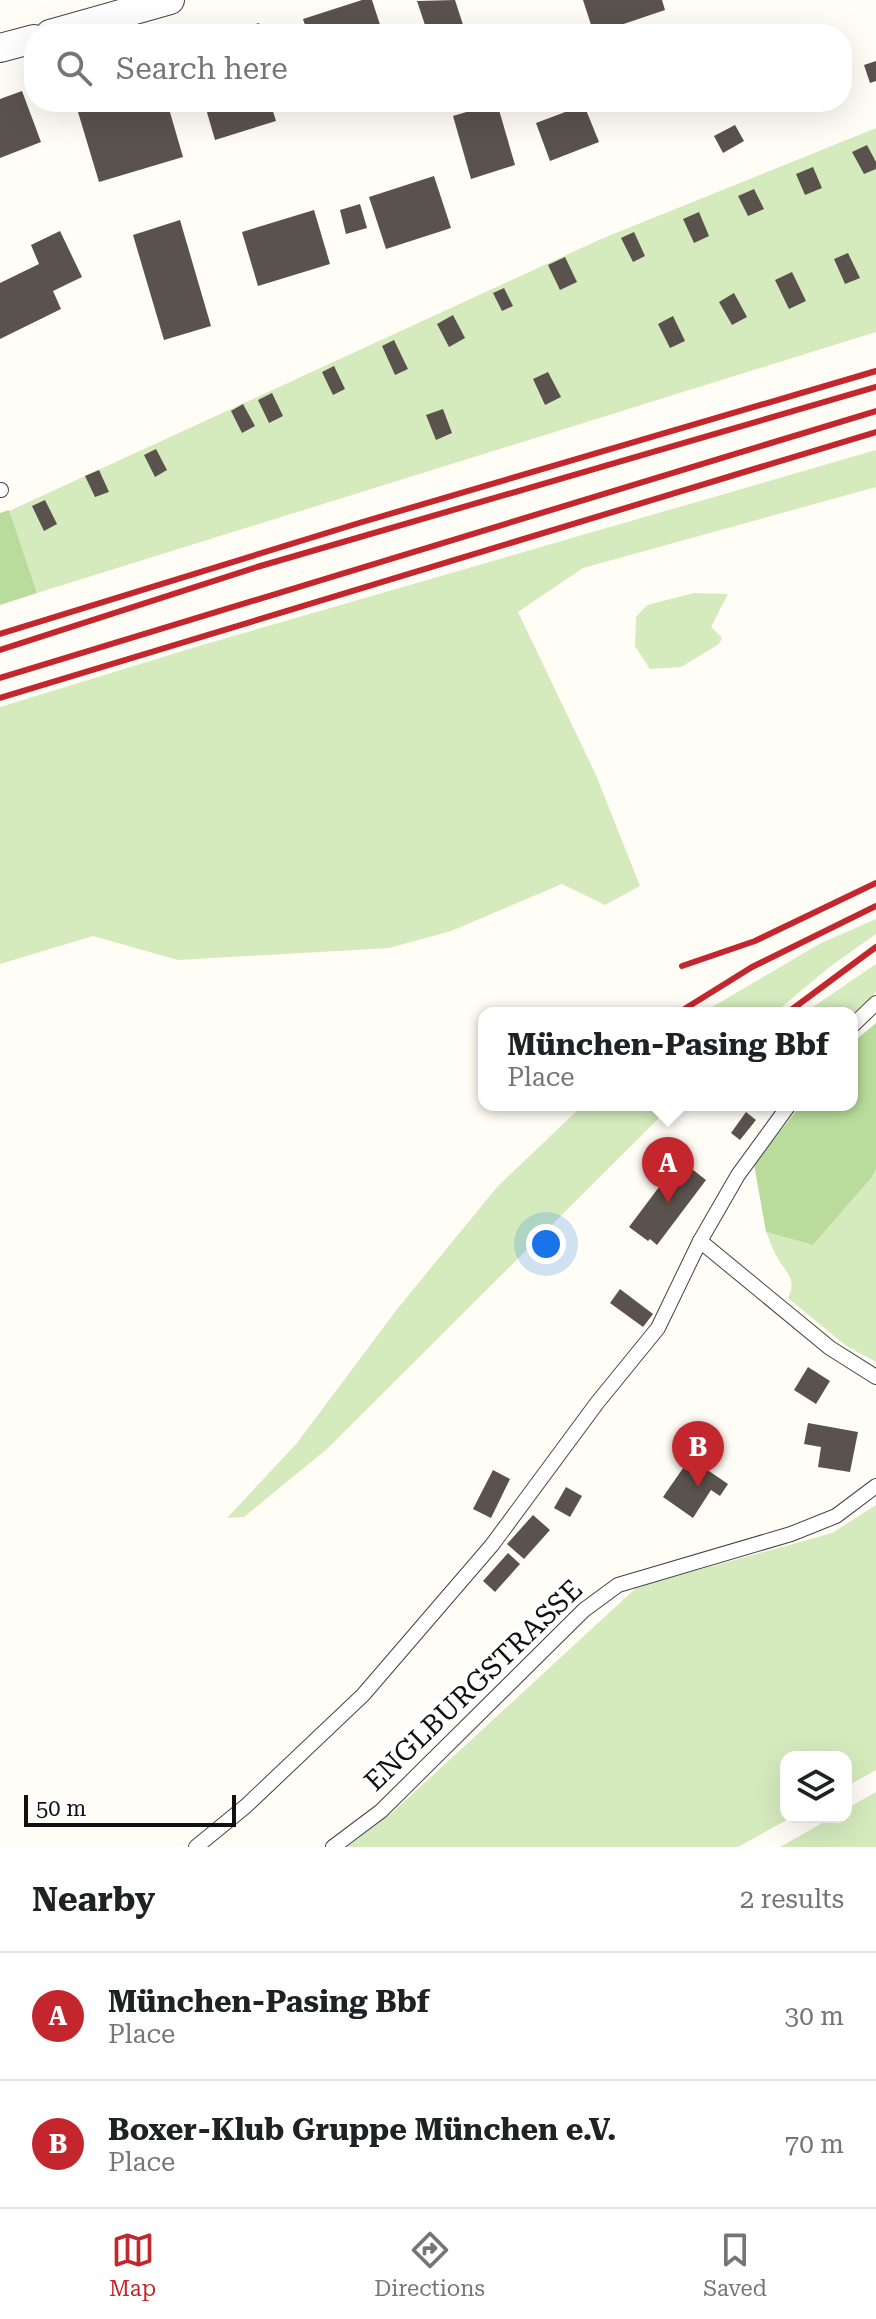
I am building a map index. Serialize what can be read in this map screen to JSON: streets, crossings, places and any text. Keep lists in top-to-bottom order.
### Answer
{
  "streets": {
    "lane": ["ENGLBURGSTRASSE"]
  },
  "scale_bar": "50 m",
  "page": {
    "search": "Search here",
    "popup": ["München-Pasing Bbf", "Place"],
    "pins": ["A", "B"],
    "scale": "50 m",
    "heading": ["Nearby", "2 results"],
    "list": [
      {
        "mark": "A",
        "name": "München-Pasing Bbf",
        "note": "Place",
        "value": "30 m"
      },
      {
        "mark": "B",
        "name": "Boxer-Klub Gruppe München e.V.",
        "note": "Place",
        "value": "70 m"
      }
    ],
    "nav": ["Map", "Directions", "Saved"]
  }
}
